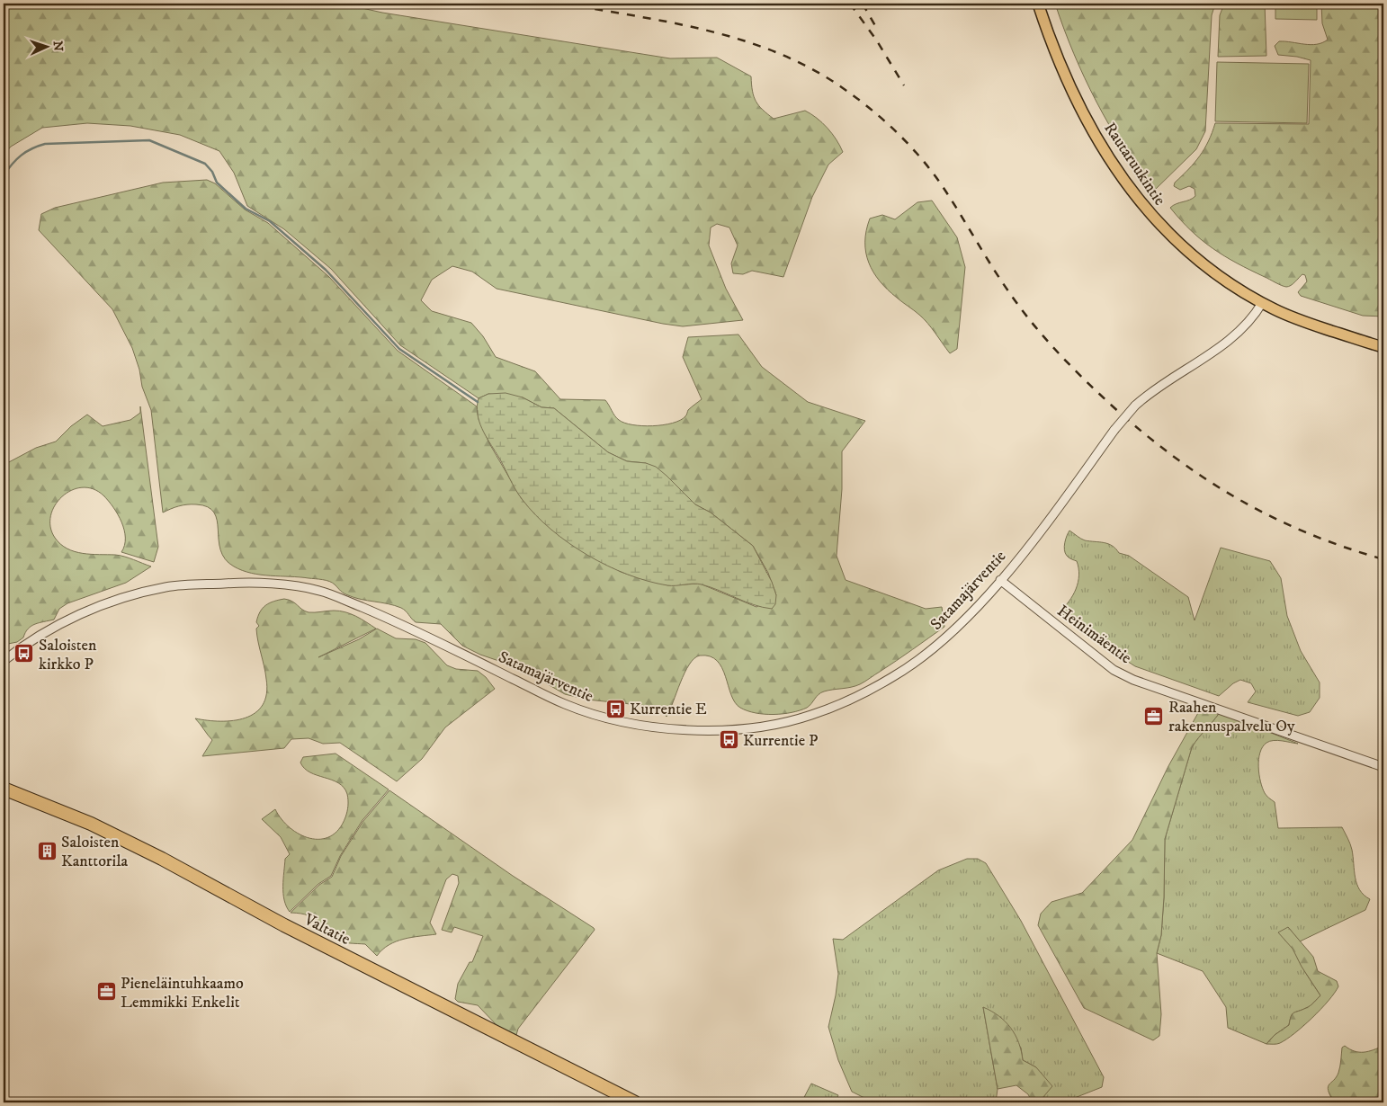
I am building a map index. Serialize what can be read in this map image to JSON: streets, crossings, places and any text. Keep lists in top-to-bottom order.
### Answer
{
  "streets": {
    "highway": ["Valtatie"],
    "main road": ["Rautaruukintie"],
    "street": ["Satamajärventie", "Heinimäentie"]
  },
  "crossings": [
    ["Rautaruukintie", "Satamajärventie"],
    ["Satamajärventie", "Heinimäentie"]
  ],
  "places": {
    "bus stop": ["Saloisten kirkko P", "Kurrentie E", "Kurrentie P"],
    "office": ["Raahen rakennuspalvelu Oy", "Pieneläintuhkaamo Lemmikki Enkelit"],
    "building": ["Saloisten Kanttorila"]
  },
  "north": "right"
}
